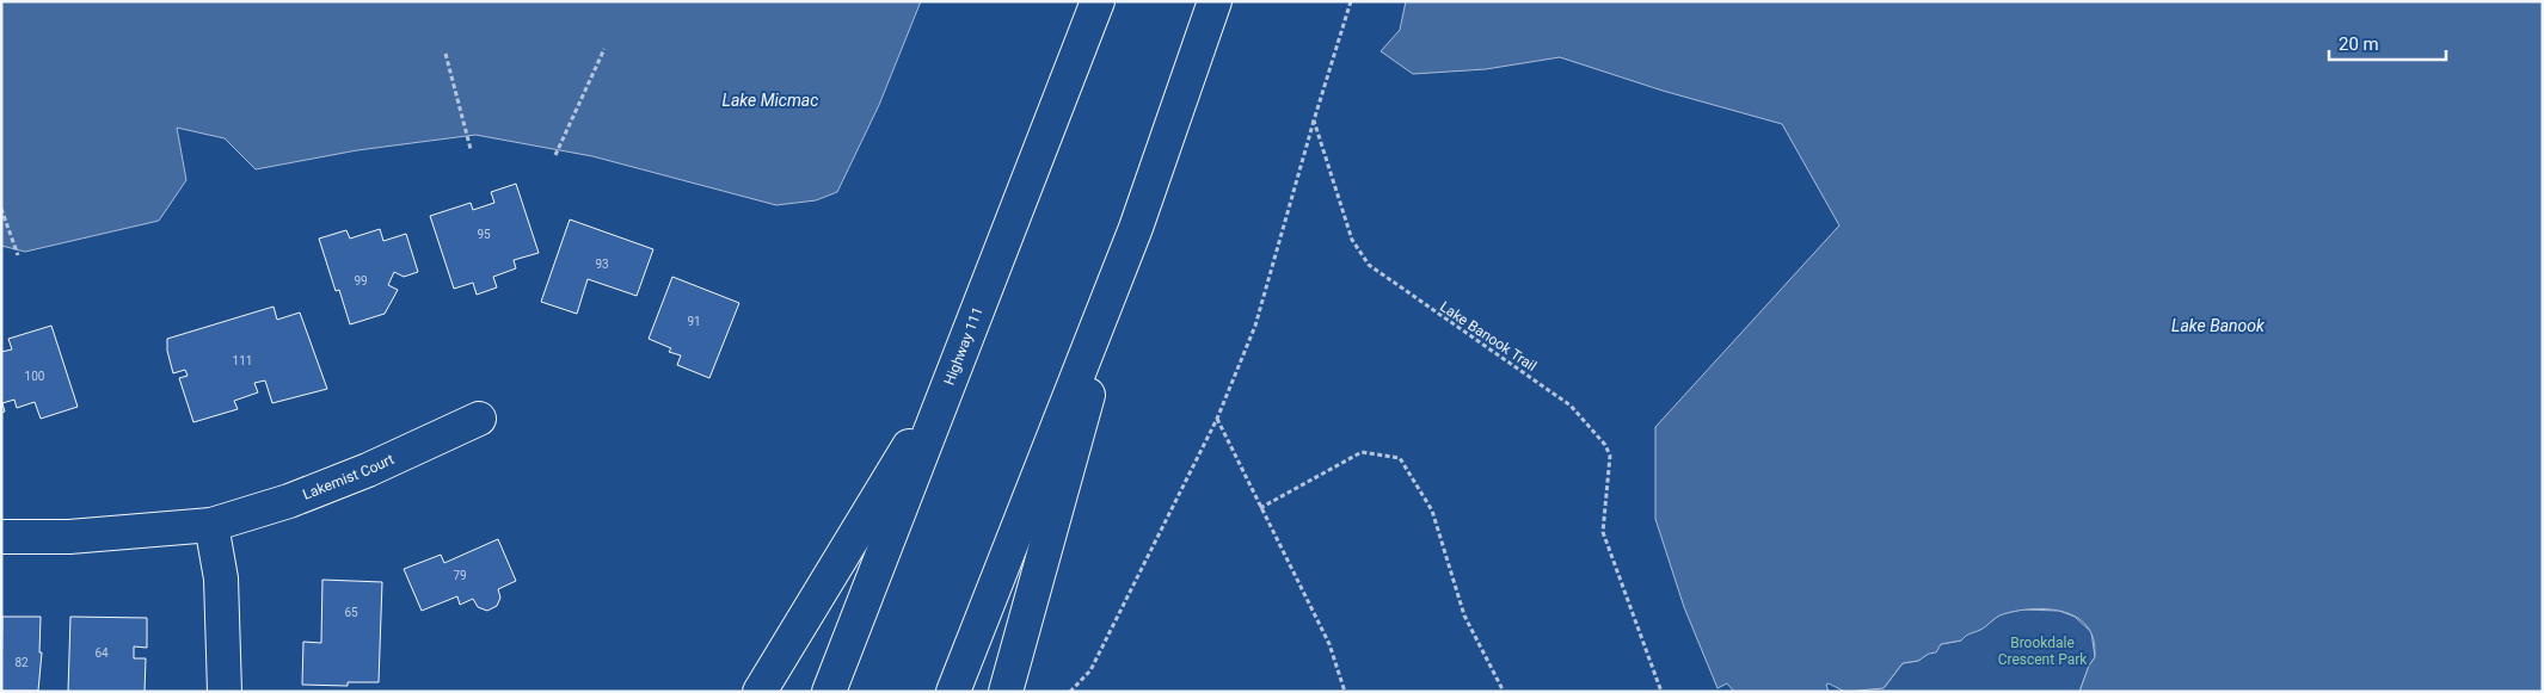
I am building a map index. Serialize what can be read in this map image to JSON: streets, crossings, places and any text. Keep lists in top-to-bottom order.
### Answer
{
  "streets": {
    "main road": ["Highway 111", "Lakemist Court"],
    "path": ["Lake Banook Trail"]
  },
  "water": ["Lake Micmac", "Lake Banook"],
  "parks": ["Brookdale Crescent Park"],
  "house_numbers": [
    "95",
    "93",
    "99",
    "91",
    "111",
    "100",
    "79",
    "65",
    "64",
    "82"
  ],
  "scale_bar": "20 m"
}
